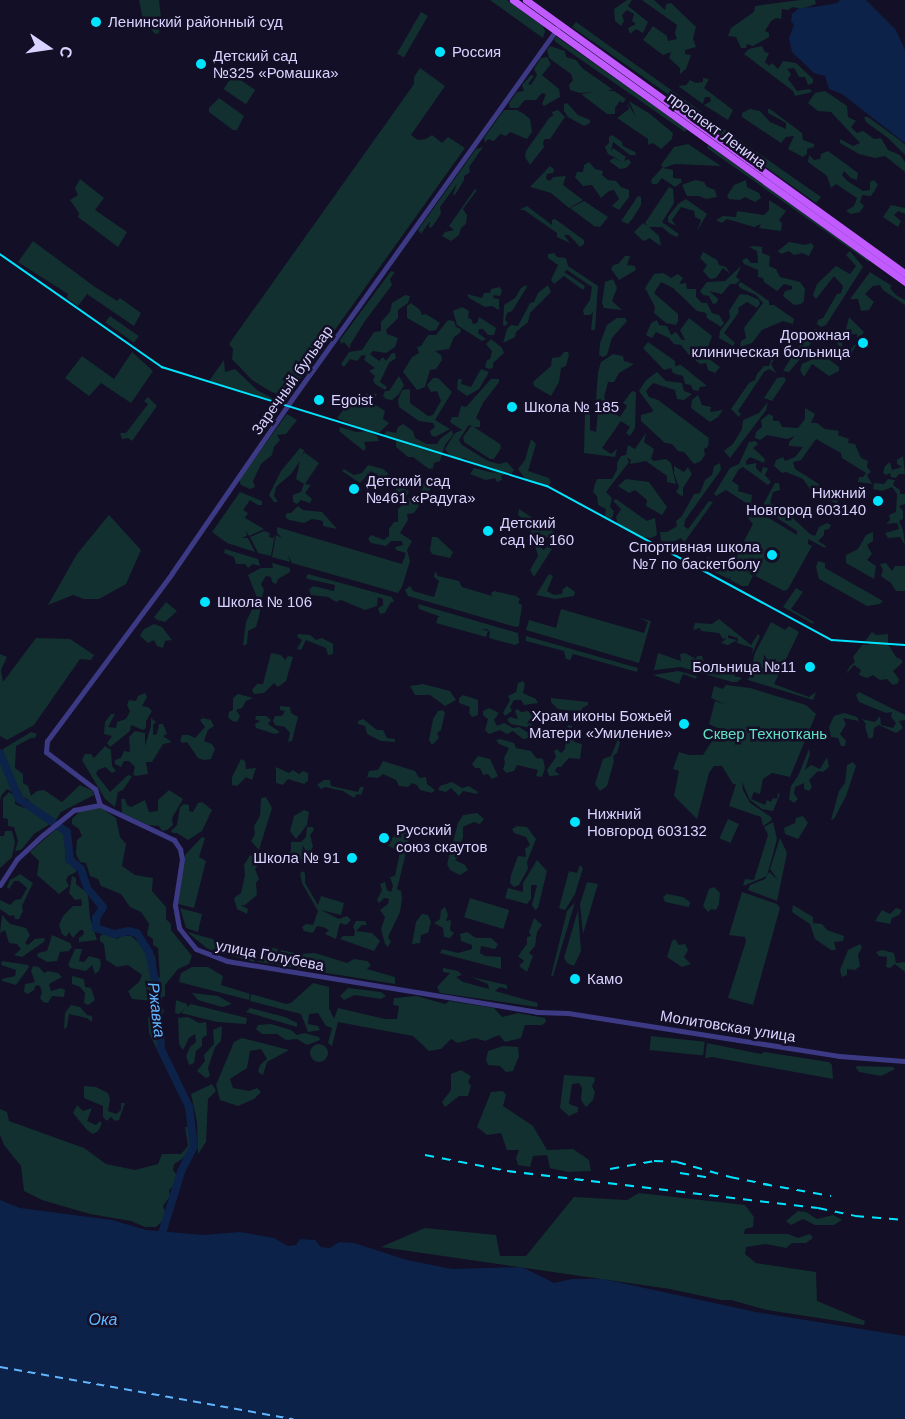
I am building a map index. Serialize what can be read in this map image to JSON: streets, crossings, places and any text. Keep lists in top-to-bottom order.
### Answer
{
  "streets": {
    "main road": ["проспект Ленина"],
    "street": ["Заречный бульвар", "улица Голубева", "Молитовская улица"]
  },
  "crossings": [
    ["проспект Ленина", "Заречный бульвар"],
    ["Заречный бульвар", "улица Голубева"],
    ["улица Голубева", "Молитовская улица"]
  ],
  "water": ["Ржавка", "Ока"],
  "parks": ["Сквер Техноткань"],
  "places": [
    "Ленинский районный суд",
    "Россия",
    "Детский сад №325 «Ромашка»",
    "Дорожная клиническая больница",
    "Egoist",
    "Школа № 185",
    "Детский сад №461 «Радуга»",
    "Нижний Новгород 603140",
    "Детский сад № 160",
    "Спортивная школа №7 по баскетболу",
    "Школа № 106",
    "Больница №11",
    "Храм иконы Божьей Матери «Умиление»",
    "Нижний Новгород 603132",
    "Русский союз скаутов",
    "Школа № 91",
    "Камо"
  ],
  "north": "right"
}
